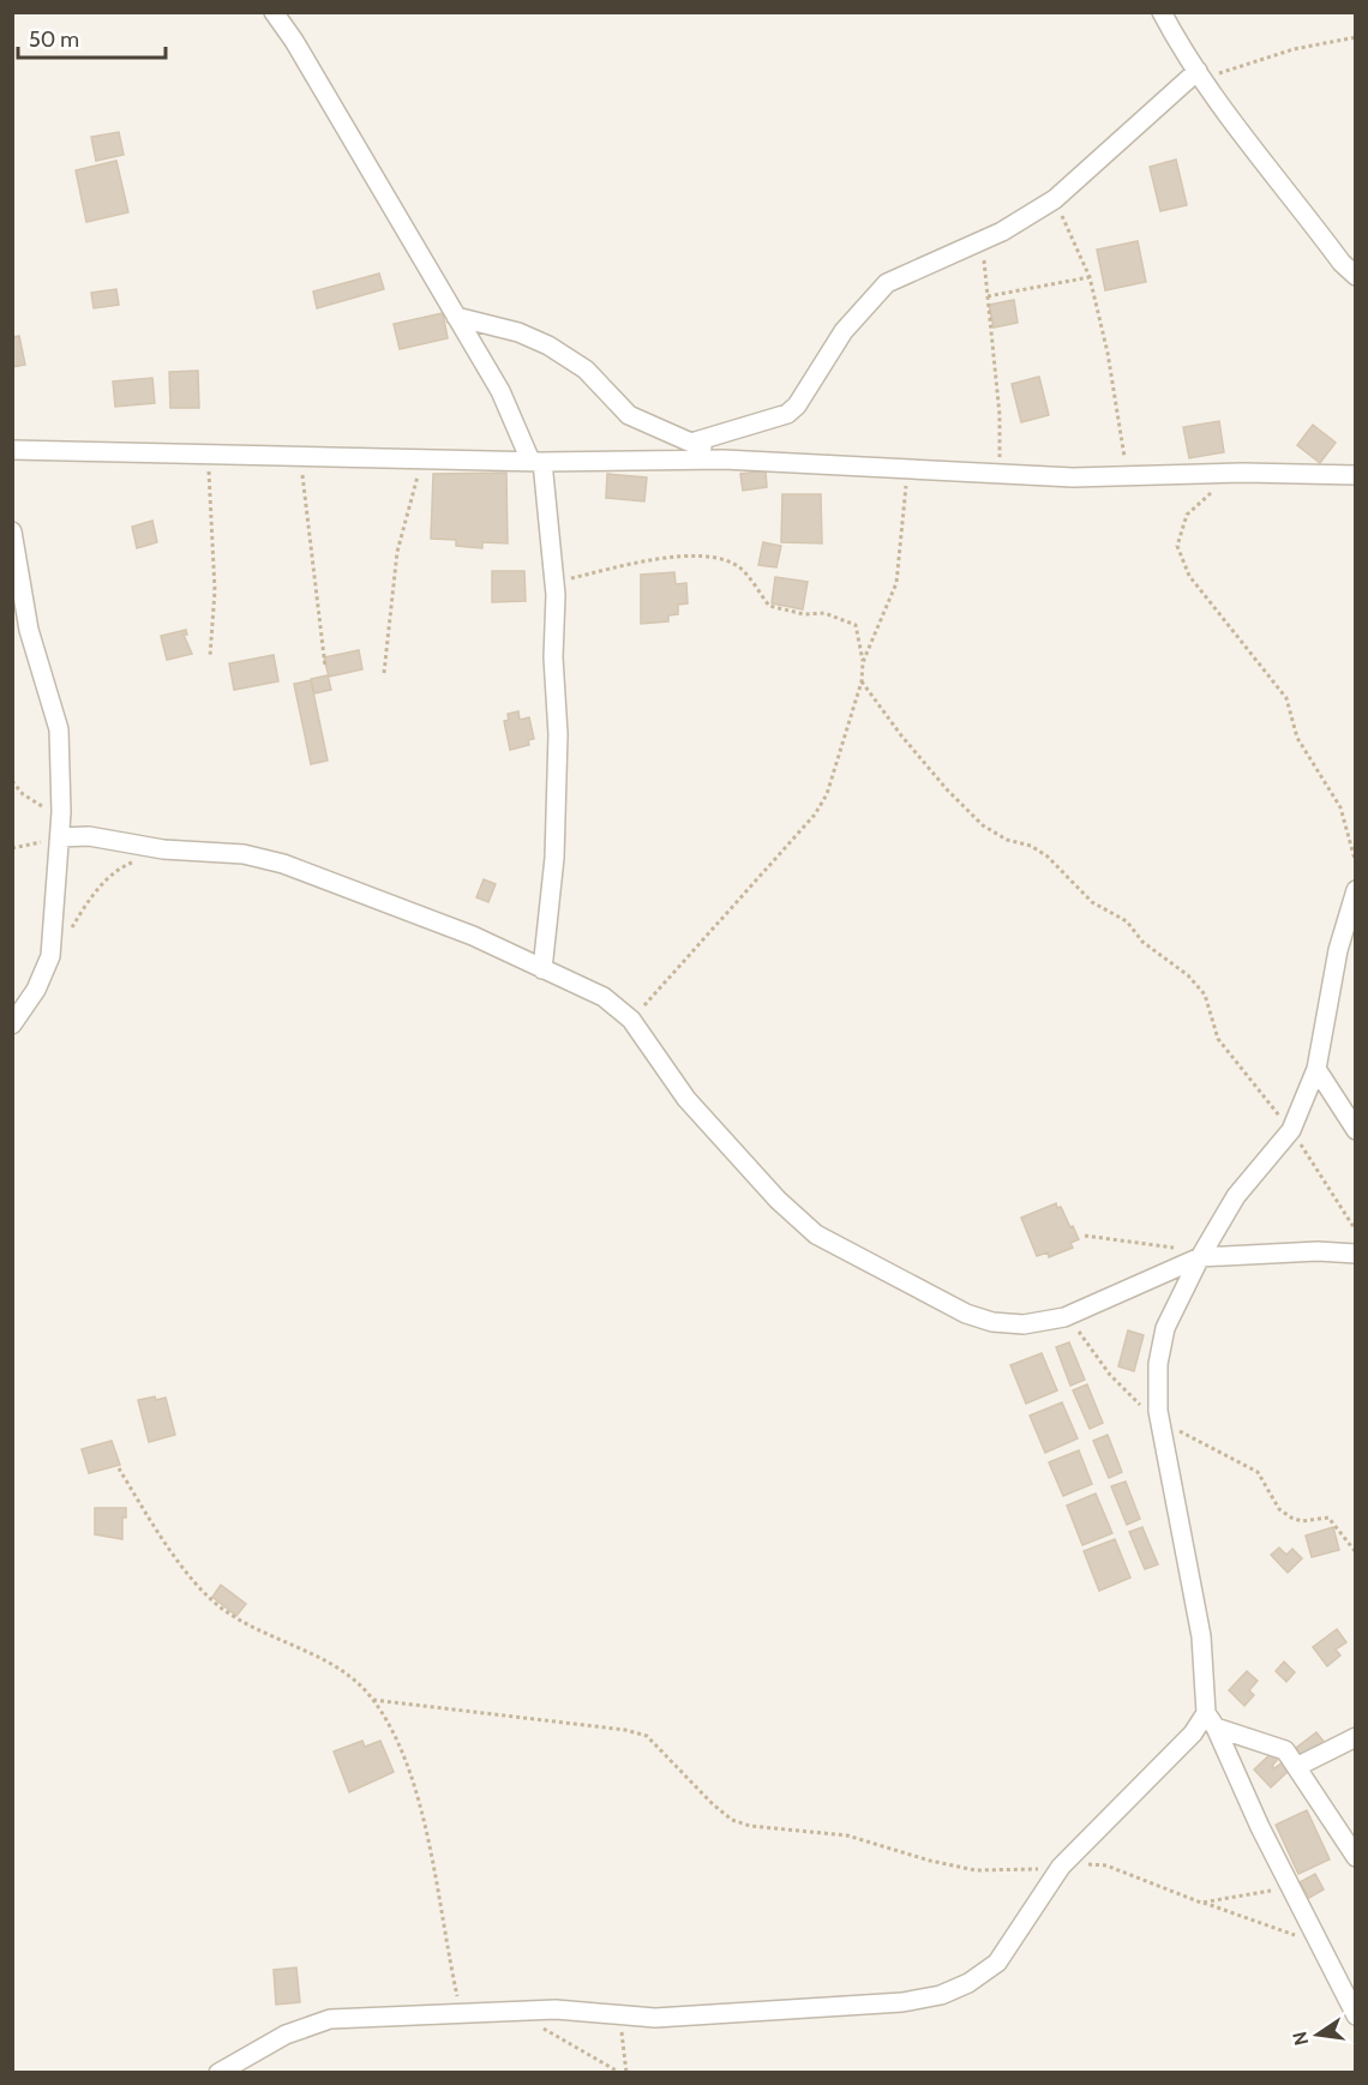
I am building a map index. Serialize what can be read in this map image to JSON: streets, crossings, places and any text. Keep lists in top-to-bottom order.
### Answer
{
  "scale_bar": "50 m",
  "north": "left"
}
